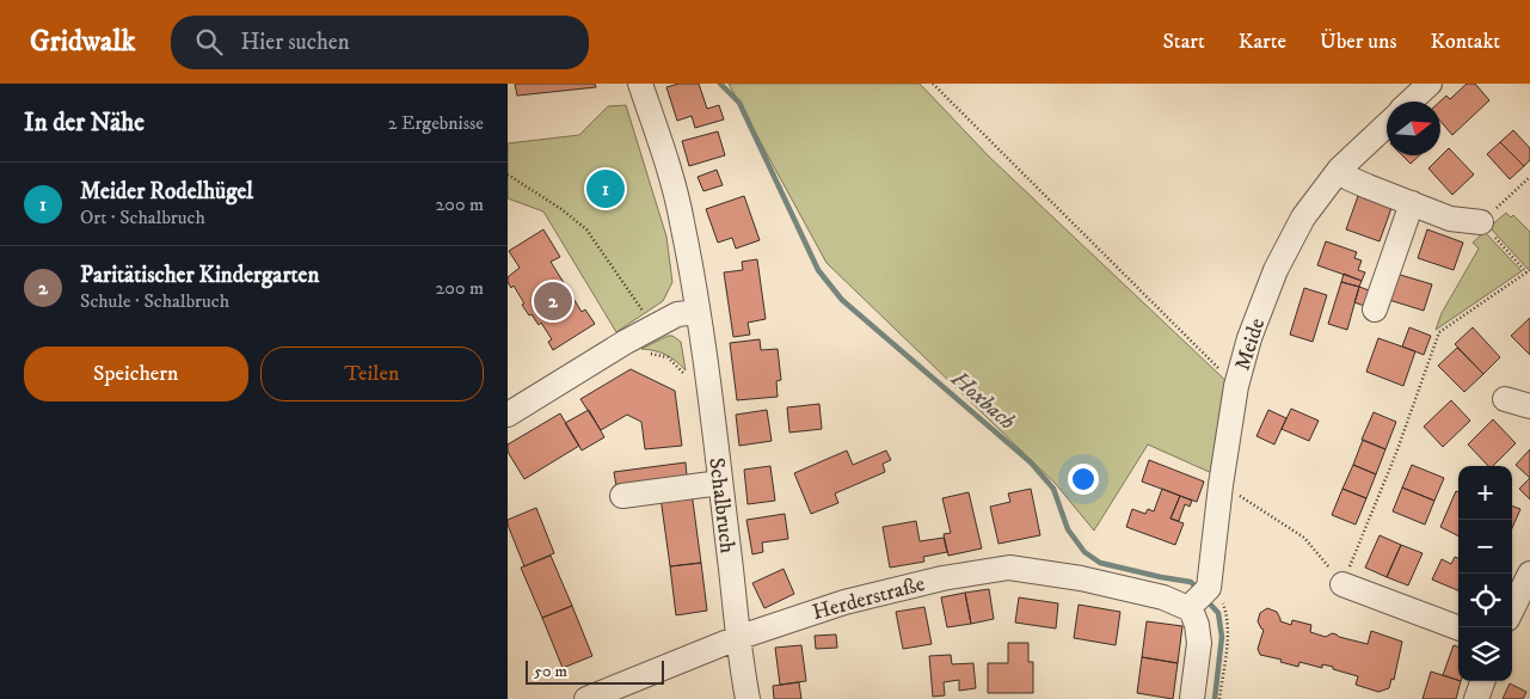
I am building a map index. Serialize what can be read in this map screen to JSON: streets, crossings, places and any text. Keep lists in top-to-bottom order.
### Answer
{
  "streets": {
    "street": ["Meide", "Schalbruch", "Herderstraße"]
  },
  "crossings": [
    ["Meide", "Herderstraße"],
    ["Schalbruch", "Herderstraße"]
  ],
  "water": ["Hoxbach"],
  "scale_bar": "50 m",
  "north": "right",
  "page": {
    "header": "Gridwalk",
    "search": "Hier suchen",
    "nav": [
      "Start",
      "Karte",
      "Über uns",
      "Kontakt"
    ],
    "heading": ["In der Nähe", "2 Ergebnisse"],
    "list": [
      {
        "mark": "1",
        "name": "Meider Rodelhügel",
        "note": "Ort · Schalbruch",
        "value": "200 m"
      },
      {
        "mark": "2",
        "name": "Paritätischer Kindergarten",
        "note": "Schule · Schalbruch",
        "value": "200 m"
      }
    ],
    "pins": ["1", "2"],
    "buttons": ["Speichern", "Teilen"],
    "map_buttons": ["+", "−"],
    "scale": "50 m"
  }
}
